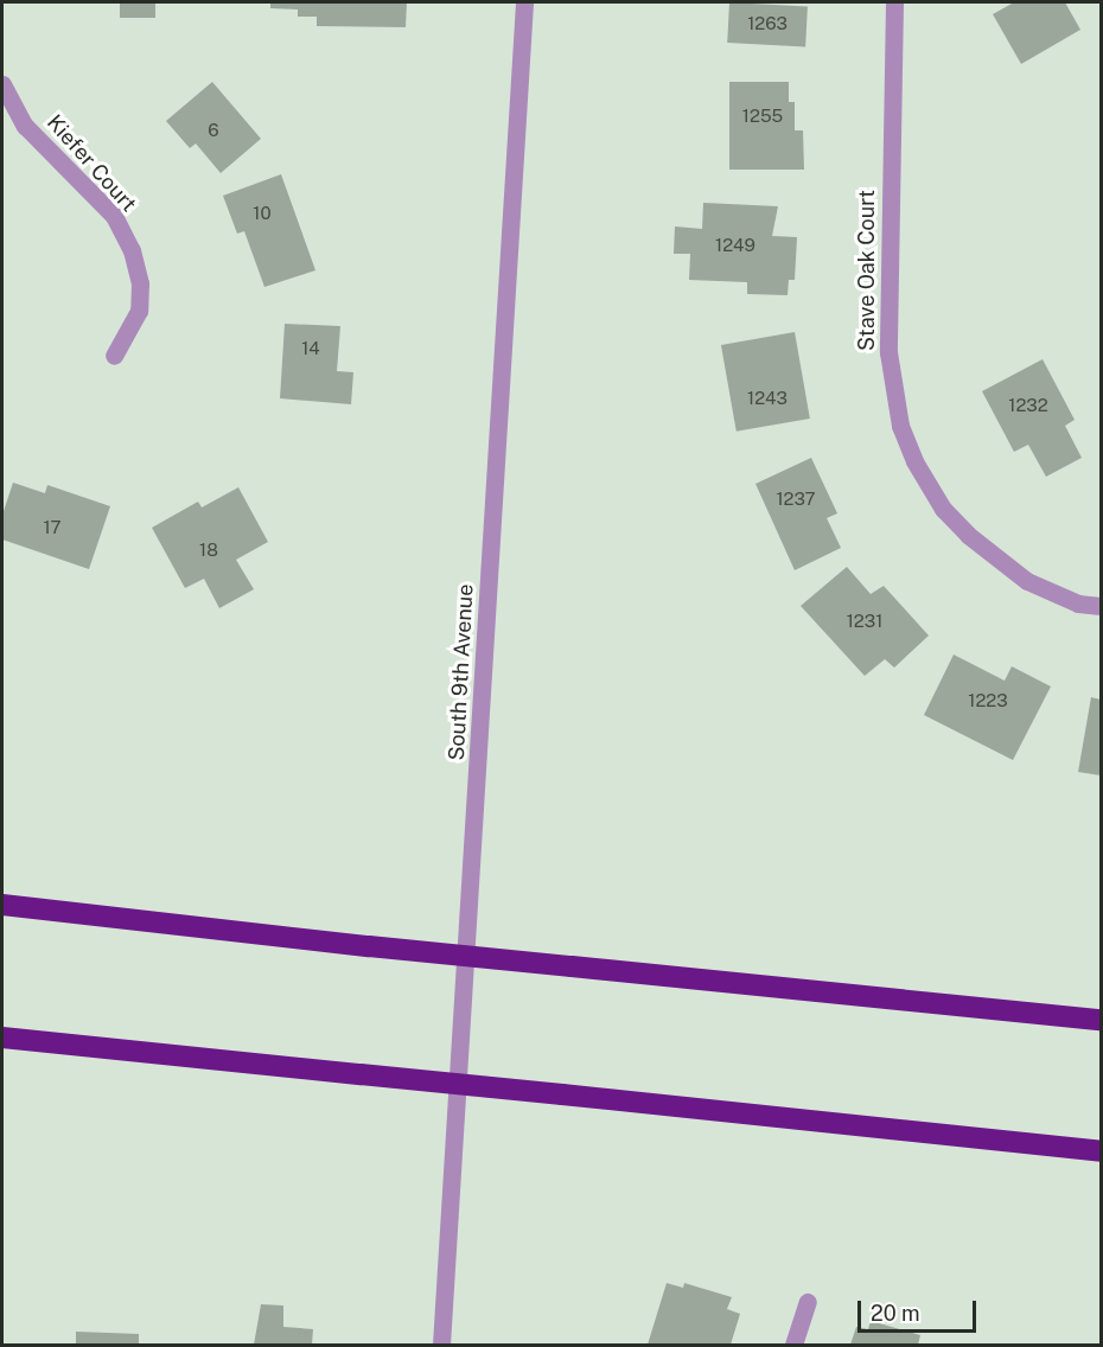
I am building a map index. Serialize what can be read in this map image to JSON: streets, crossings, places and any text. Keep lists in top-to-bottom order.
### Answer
{
  "streets": {
    "street": ["Kiefer Court", "Stave Oak Court", "South 9th Avenue"]
  },
  "house_numbers": [
    "1263",
    "1255",
    "6",
    "10",
    "1249",
    "14",
    "1243",
    "1232",
    "1237",
    "17",
    "18",
    "1231",
    "1223"
  ],
  "scale_bar": "20 m"
}
